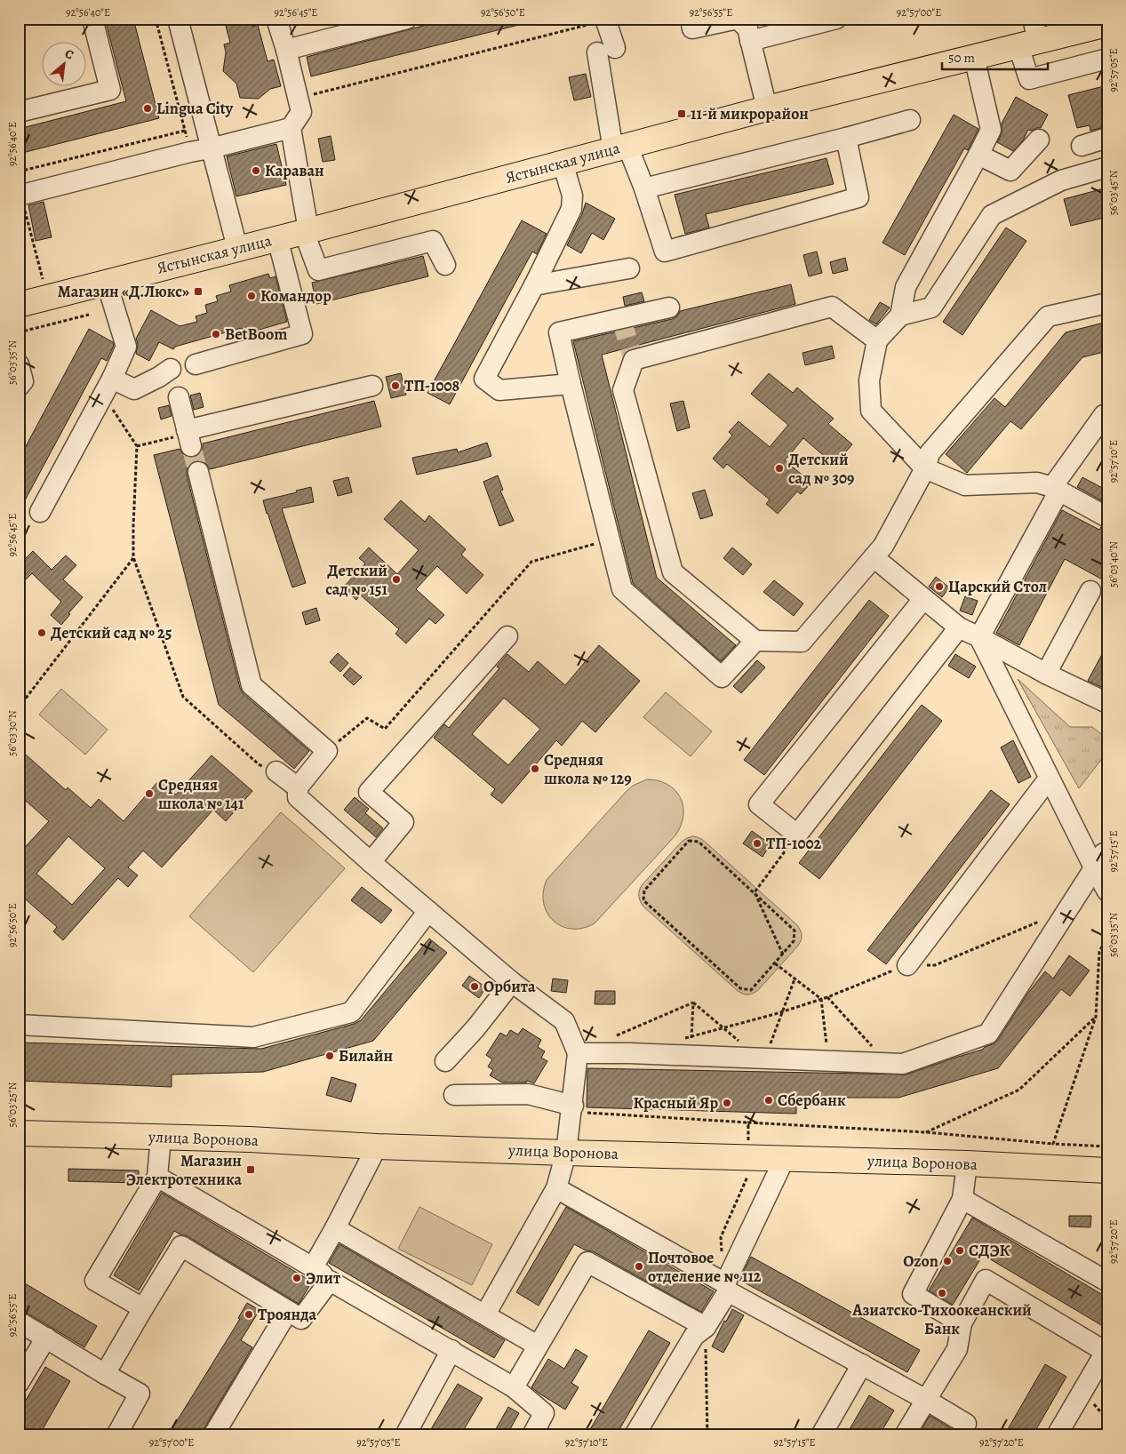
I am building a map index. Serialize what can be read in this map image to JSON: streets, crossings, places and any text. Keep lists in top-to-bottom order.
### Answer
{
  "streets": {
    "main road": ["Ястынская улица", "улица Воронова"]
  },
  "places": {
    "other": [
      "Lingua City",
      "Караван",
      "Командор",
      "BetBoom",
      "ТП-1008",
      "Детский сад № 309",
      "Детский сад № 151",
      "Царский Стол",
      "Детский сад № 25",
      "Средняя школа № 129",
      "Средняя школа № 141",
      "ТП-1002",
      "Орбита",
      "Билайн",
      "Сбербанк",
      "Красный Яр",
      "СДЭК",
      "Ozon",
      "Почтовое отделение № 112",
      "Элит",
      "Азиатско-Тихоокеанский Банк",
      "Троянда"
    ],
    "transit": ["11-й микрорайон", "Магазин «Д.Люкс»", "Магазин Электротехника"]
  },
  "scale_bar": "50 m",
  "north": "top right",
  "coordinates": [
    "92°56'40\"E",
    "92°56'45\"E",
    "92°56'50\"E",
    "92°56'55\"E",
    "92°57'00\"E",
    "92°57'05\"E",
    "56°03'45\"N",
    "56°03'35\"N",
    "92°57'10\"E",
    "56°03'40\"N",
    "56°03'30\"N",
    "92°57'15\"E",
    "56°03'25\"N",
    "92°57'20\"E"
  ]
}
